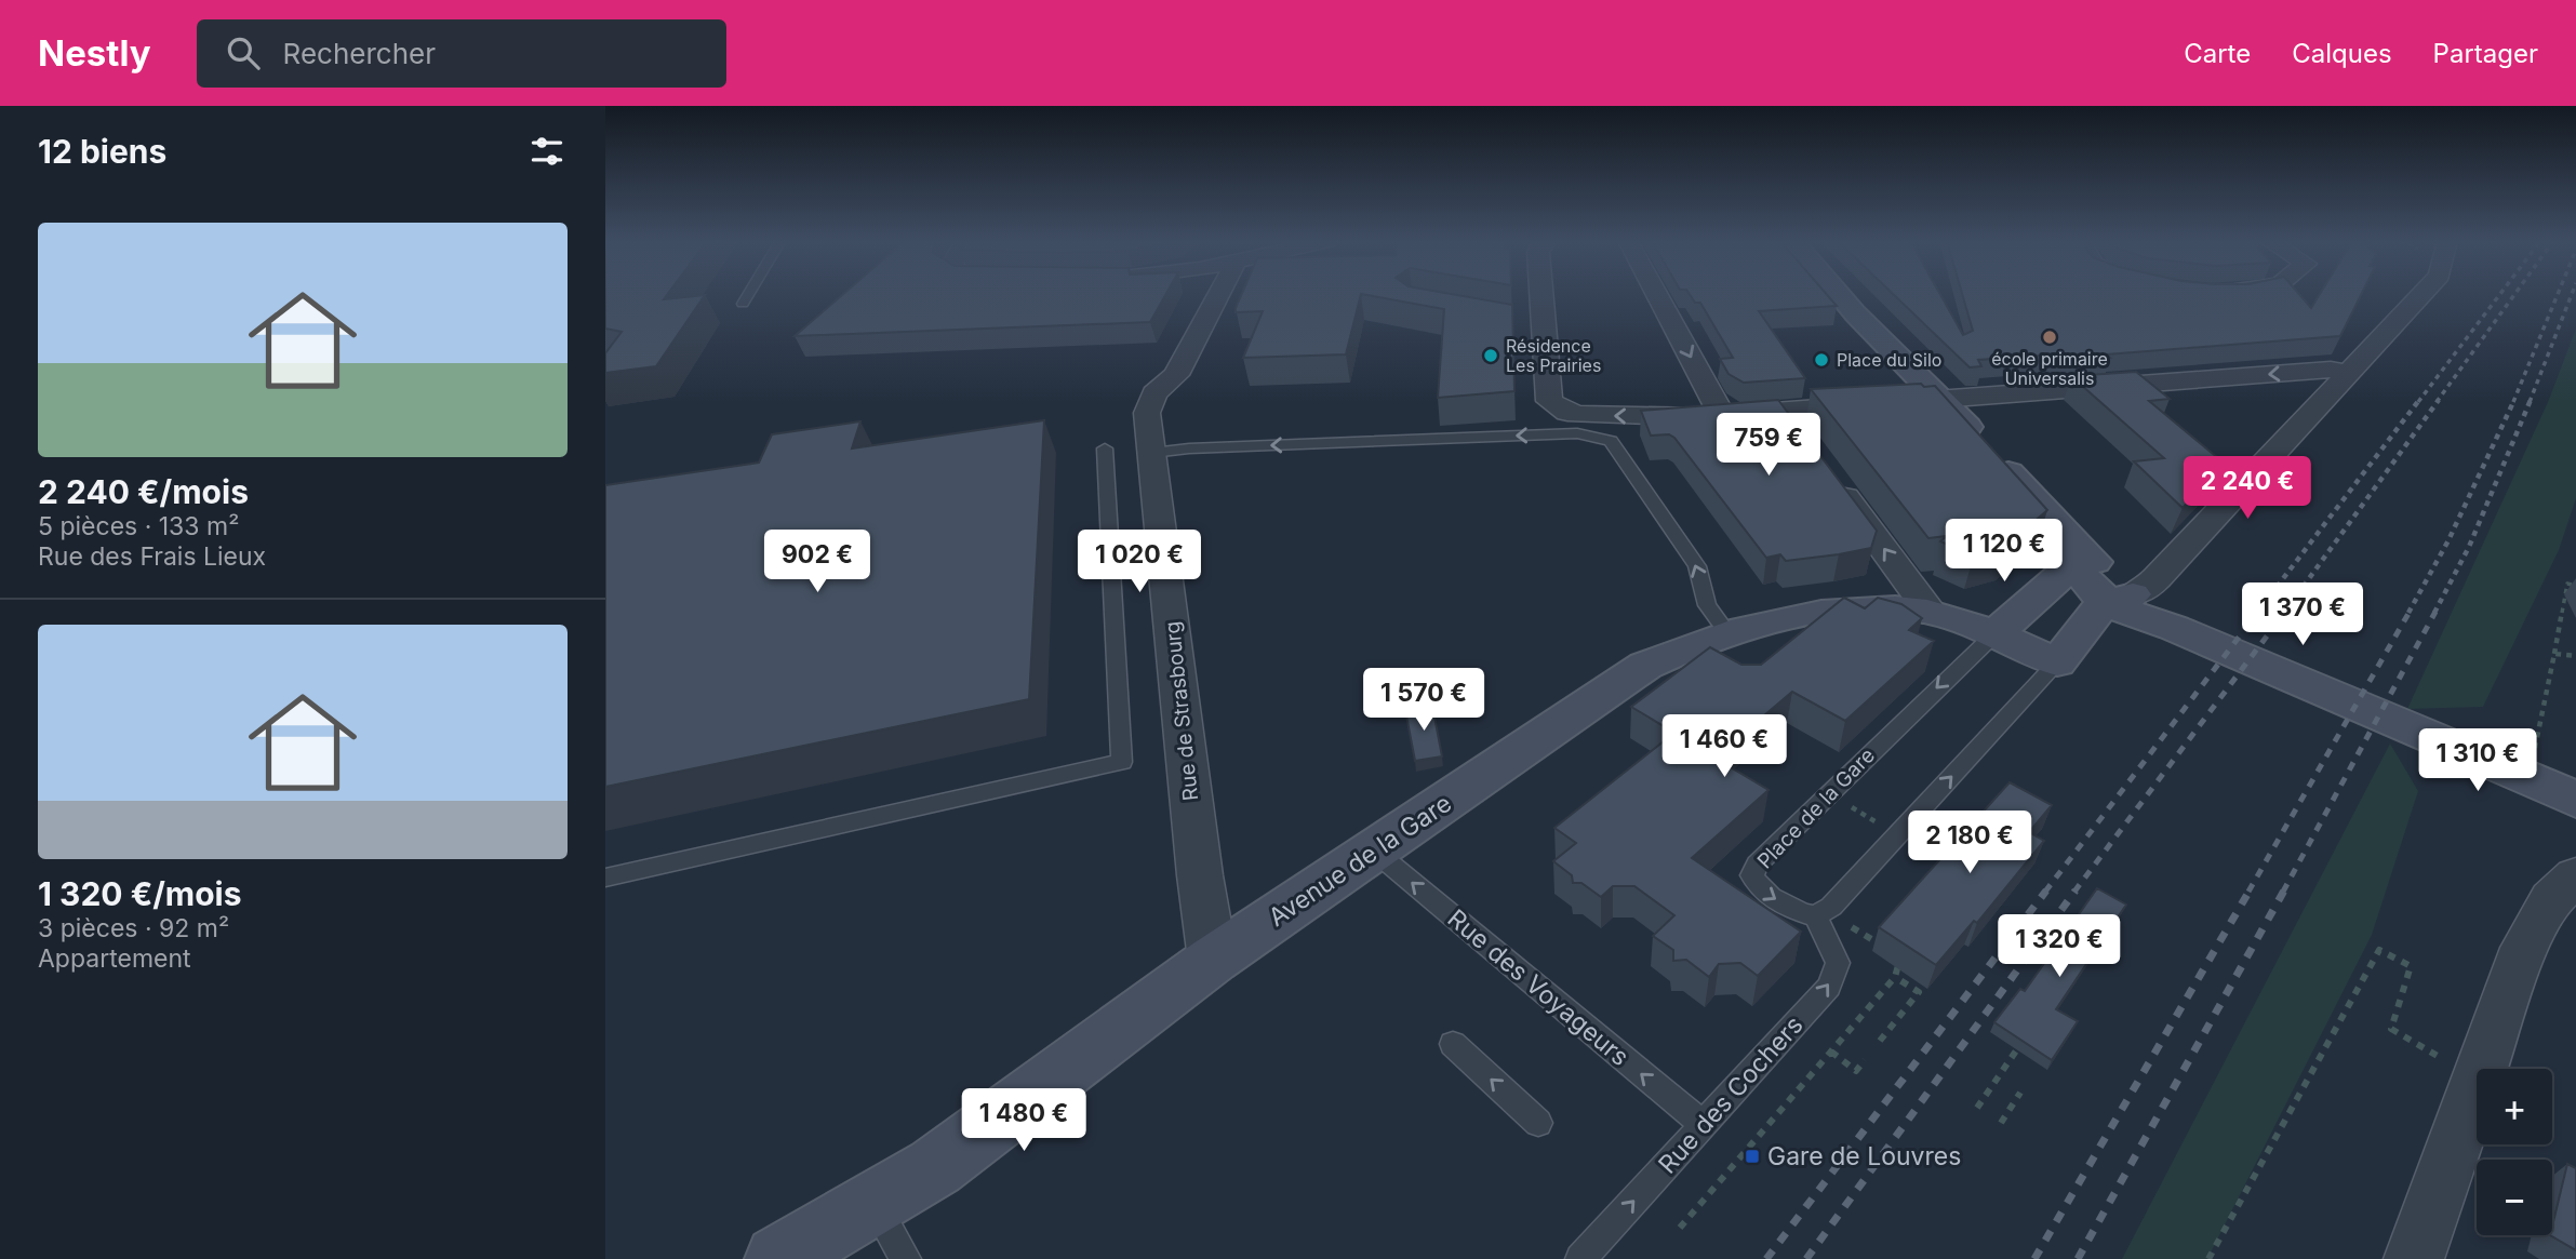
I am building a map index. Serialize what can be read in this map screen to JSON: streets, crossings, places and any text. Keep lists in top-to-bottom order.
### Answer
{
  "streets": {
    "street": ["Rue de Strasbourg", "Avenue de la Gare"],
    "lane": ["Place de la Gare", "Rue des Voyageurs", "Rue des Cochers"]
  },
  "crossings": [
    ["Rue de Strasbourg", "Avenue de la Gare"],
    ["Place de la Gare", "Avenue de la Gare"],
    ["Place de la Gare", "Rue des Cochers"],
    ["Avenue de la Gare", "Rue des Voyageurs"],
    ["Rue des Voyageurs", "Rue des Cochers"]
  ],
  "one_way": ["Rue des Voyageurs", "Rue des Cochers"],
  "places": {
    "other": ["école primaire Universalis", "Résidence Les Prairies", "Place du Silo"],
    "transit": ["Gare de Louvres"]
  },
  "page": {
    "header": "Nestly",
    "search": "Rechercher",
    "nav": ["Carte", "Calques", "Partager"],
    "heading": "12 biens",
    "list": [
      {
        "name": "2 240 €/mois",
        "note": "5 pièces · 133 m² · Rue des Frais Lieux"
      },
      {
        "name": "1 320 €/mois",
        "note": "3 pièces · 92 m² · Appartement"
      }
    ],
    "price": [
      "759 €",
      "2 240 €",
      "1 120 €",
      "902 €",
      "1 020 €",
      "1 370 €",
      "1 570 €",
      "1 460 €",
      "1 310 €",
      "2 180 €",
      "1 320 €",
      "1 480 €"
    ],
    "map_buttons": ["+", "−"]
  }
}
